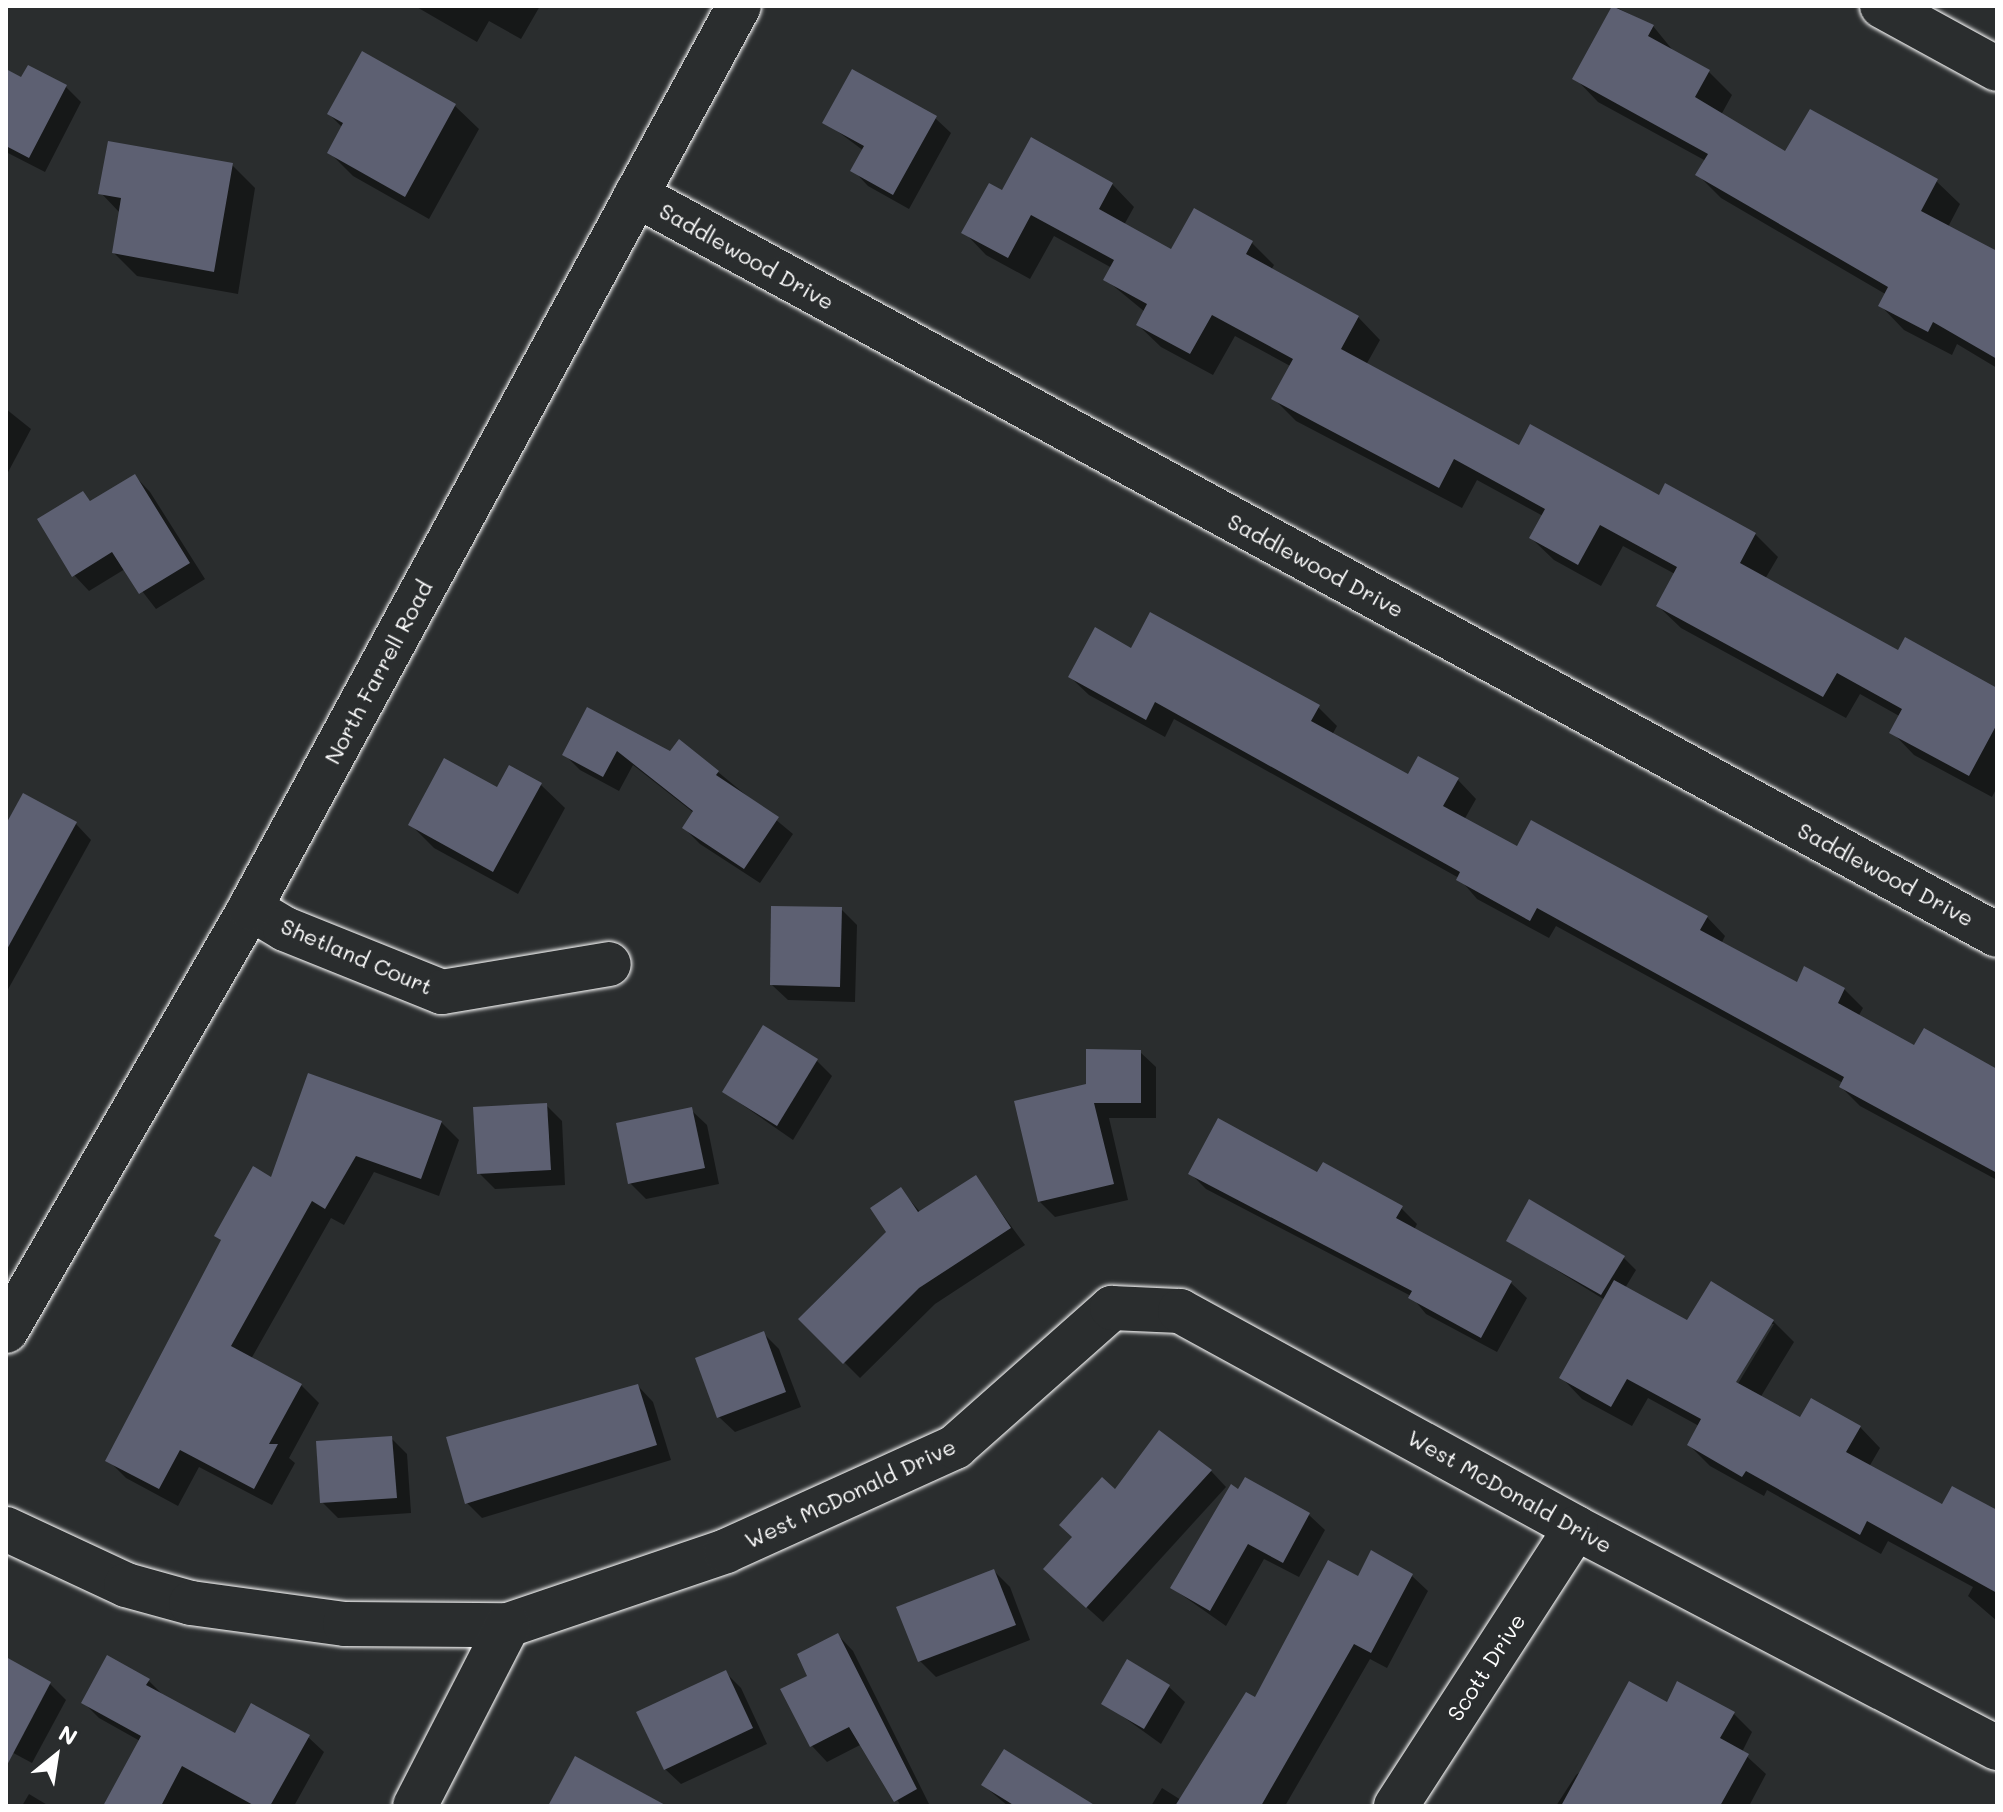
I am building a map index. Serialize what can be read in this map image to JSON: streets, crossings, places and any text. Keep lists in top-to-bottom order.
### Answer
{
  "streets": {
    "street": [
      "Saddlewood Drive",
      "North Farrell Road",
      "Shetland Court",
      "West McDonald Drive",
      "Scott Drive"
    ]
  },
  "crossings": [
    ["Saddlewood Drive", "North Farrell Road"],
    ["North Farrell Road", "Shetland Court"],
    ["West McDonald Drive", "Scott Drive"]
  ],
  "north": "top right"
}
